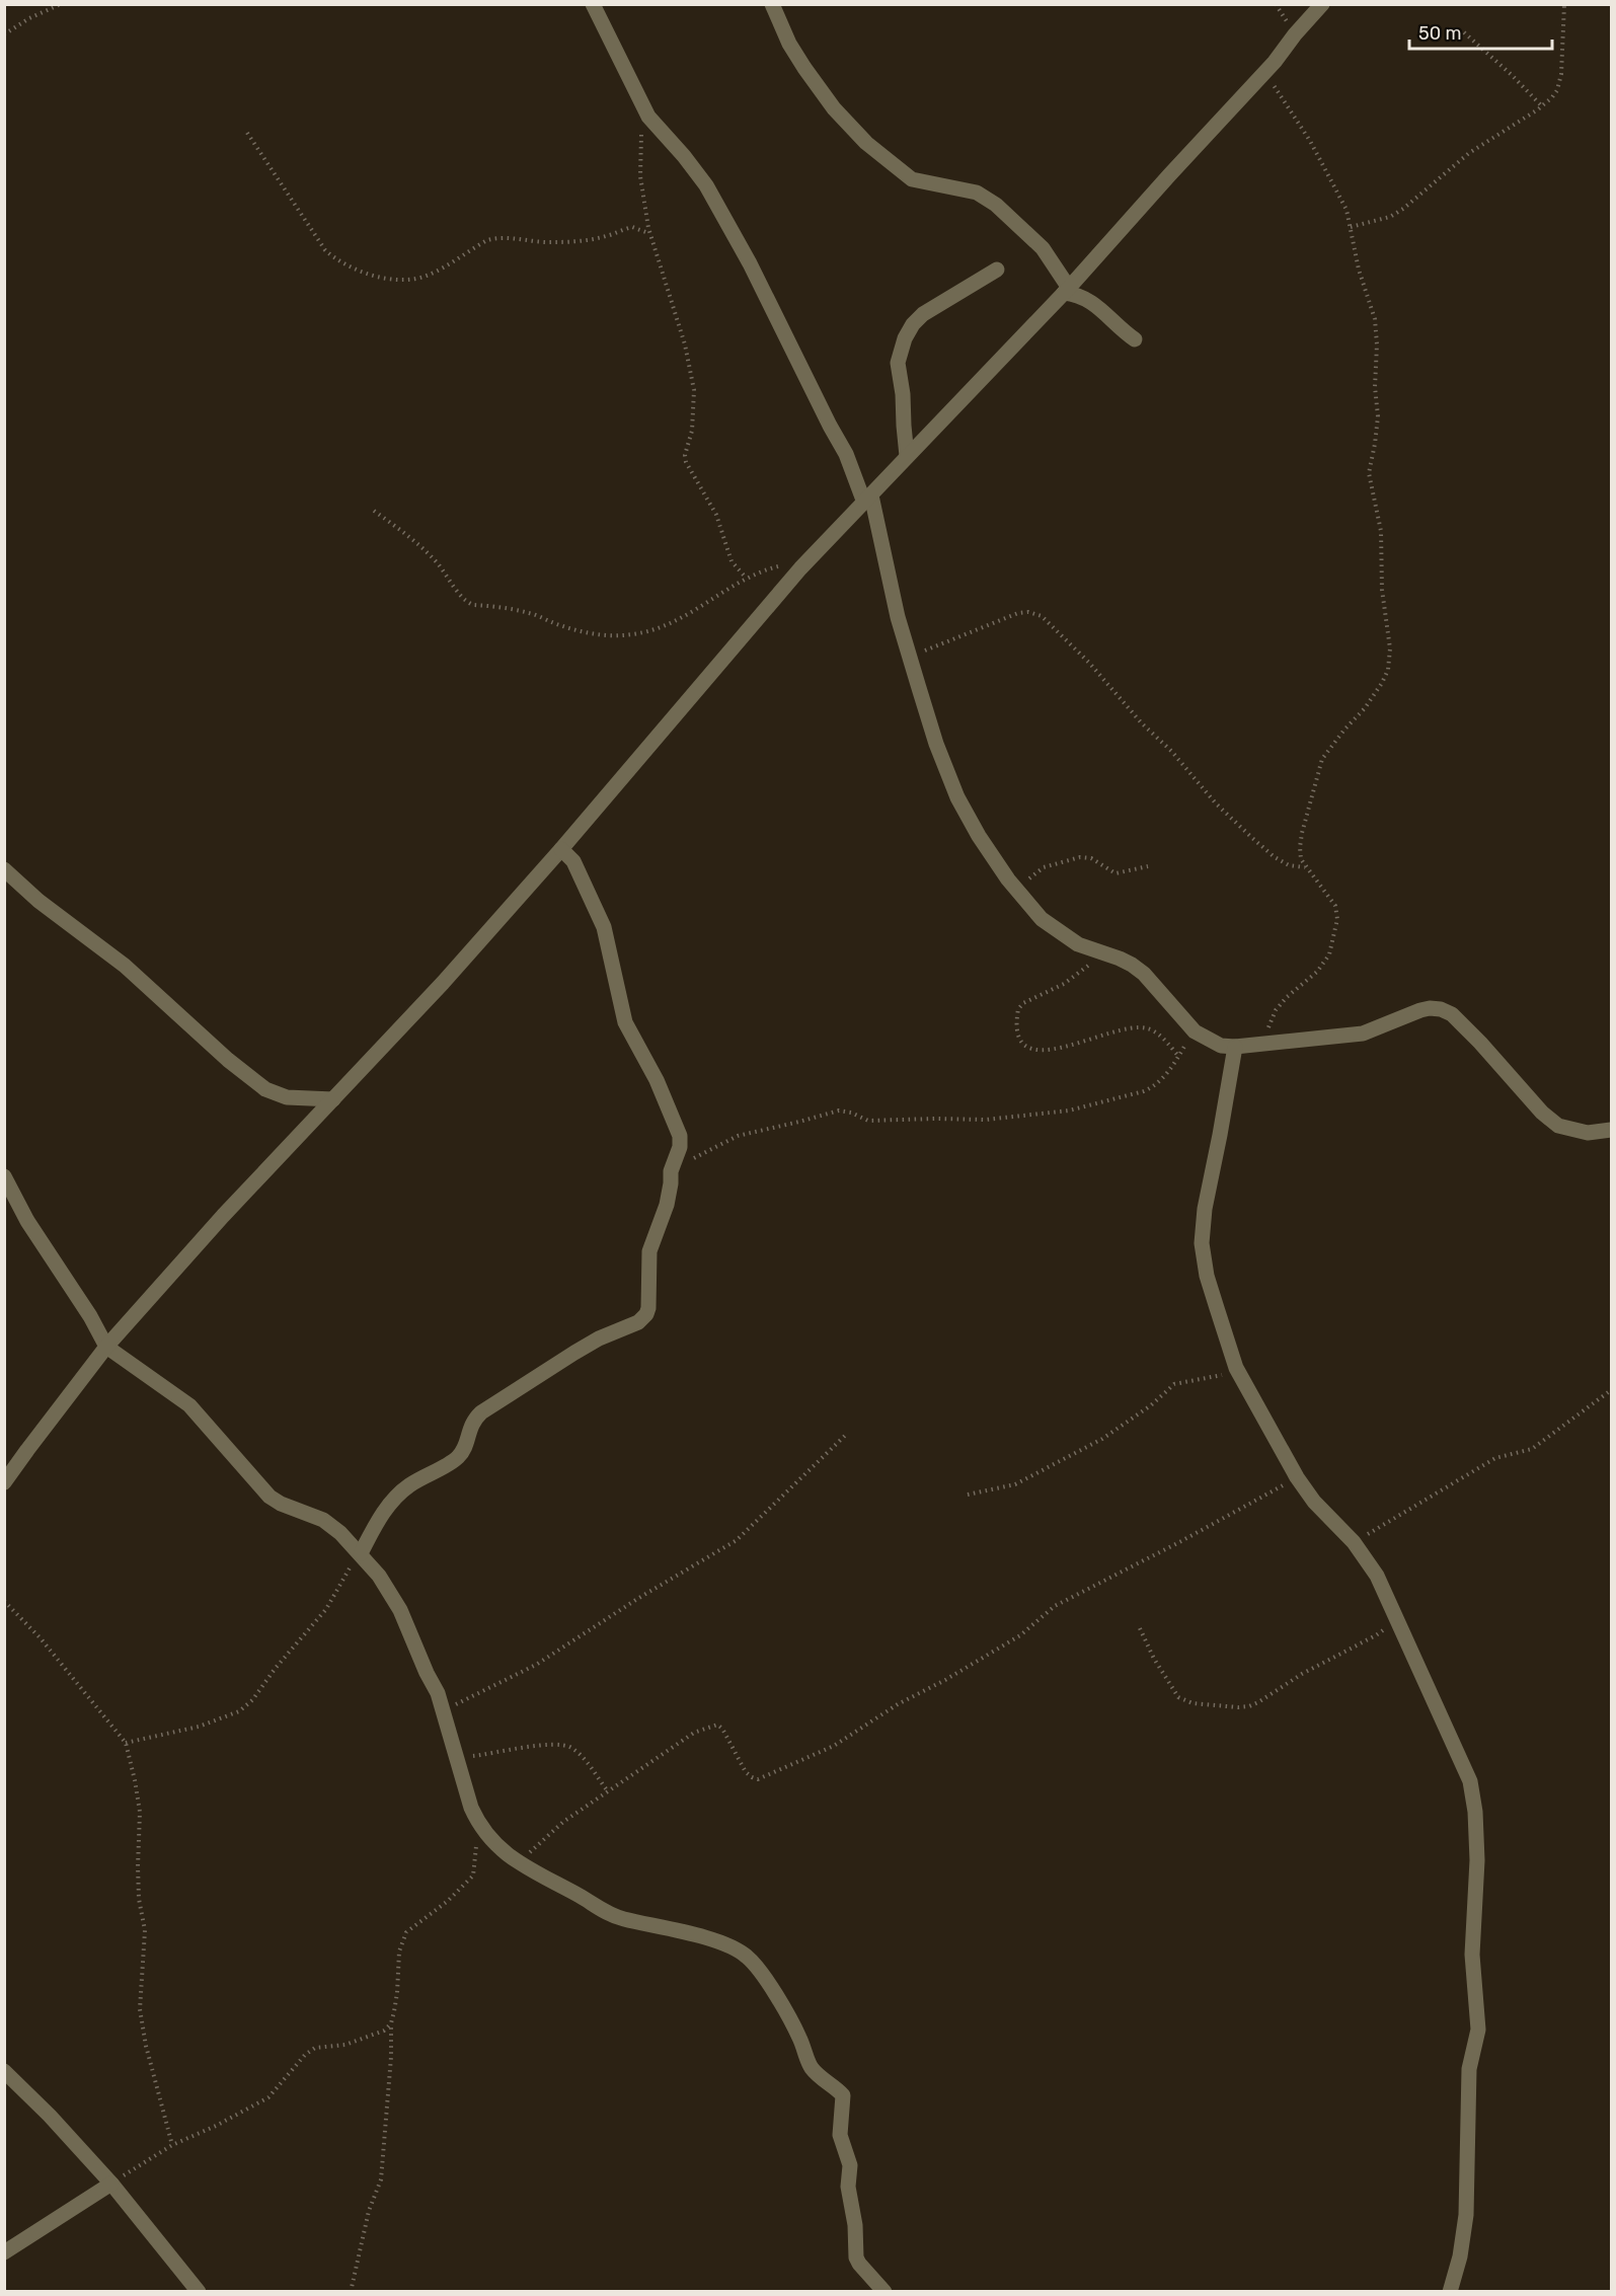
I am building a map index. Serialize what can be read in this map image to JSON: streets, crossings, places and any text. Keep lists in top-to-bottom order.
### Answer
{
  "scale_bar": "50 m"
}
